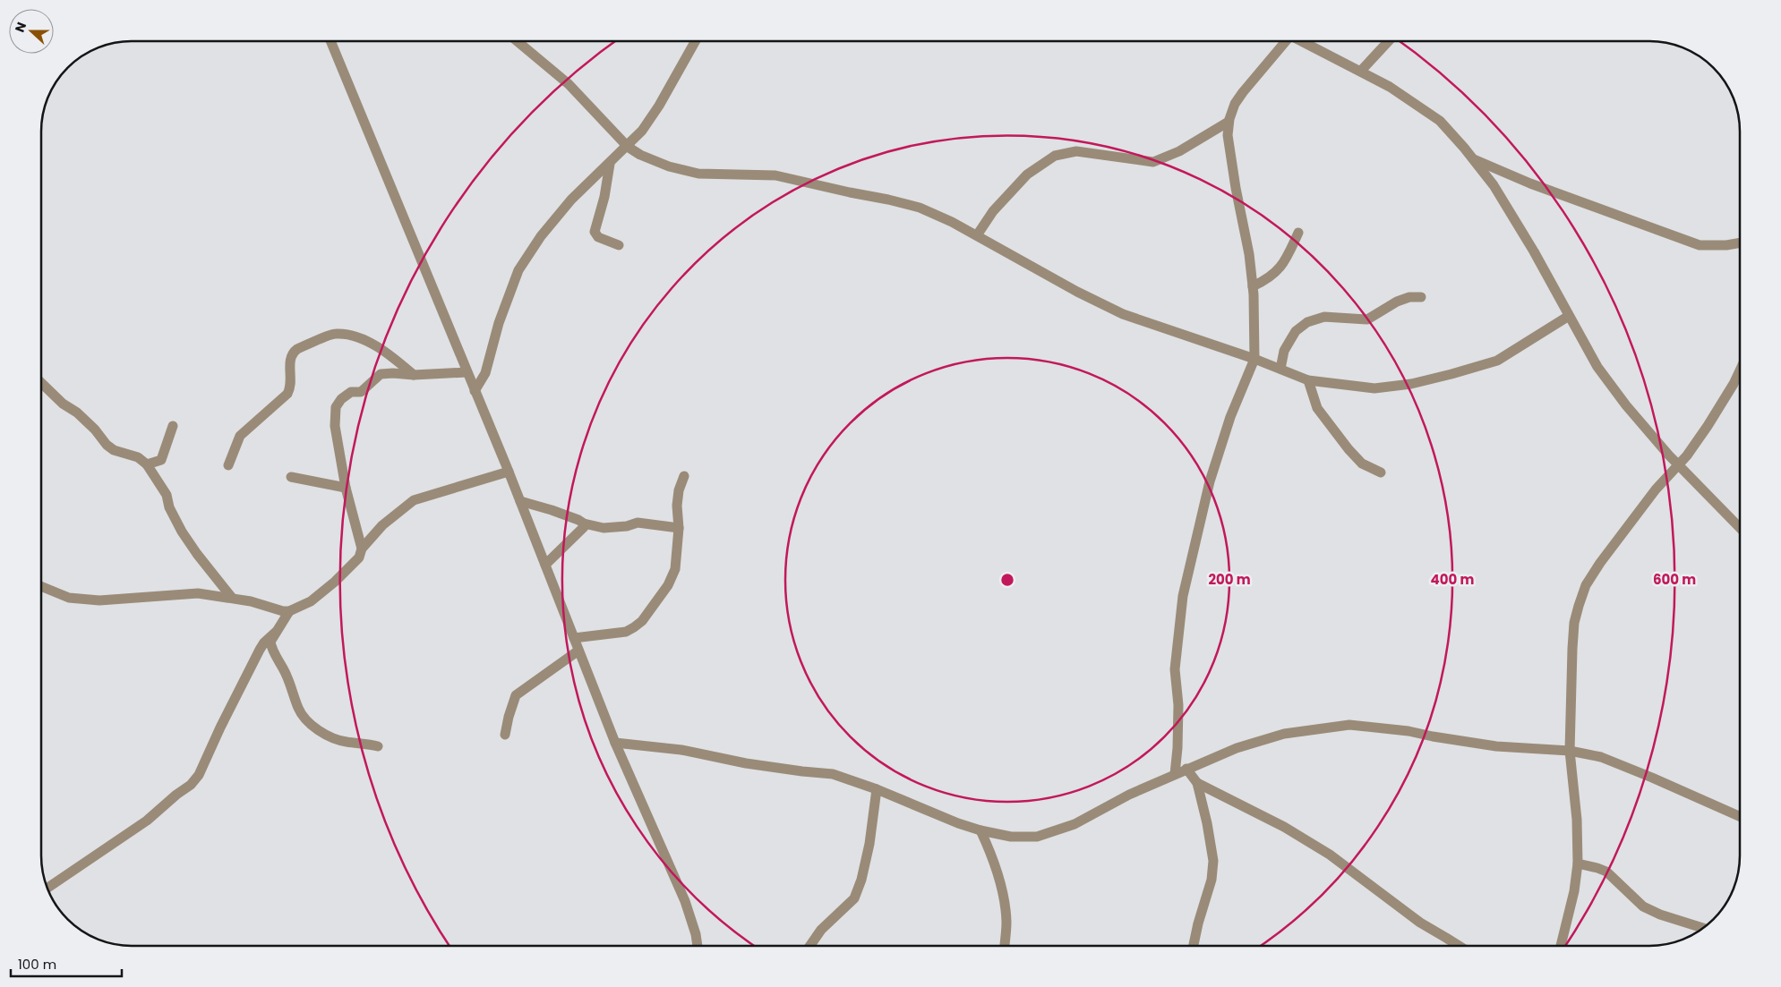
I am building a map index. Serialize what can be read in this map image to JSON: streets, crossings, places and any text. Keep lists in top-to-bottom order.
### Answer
{
  "scale_bar": "100 m",
  "north": "left",
  "rings": ["200 m", "400 m", "600 m"]
}
